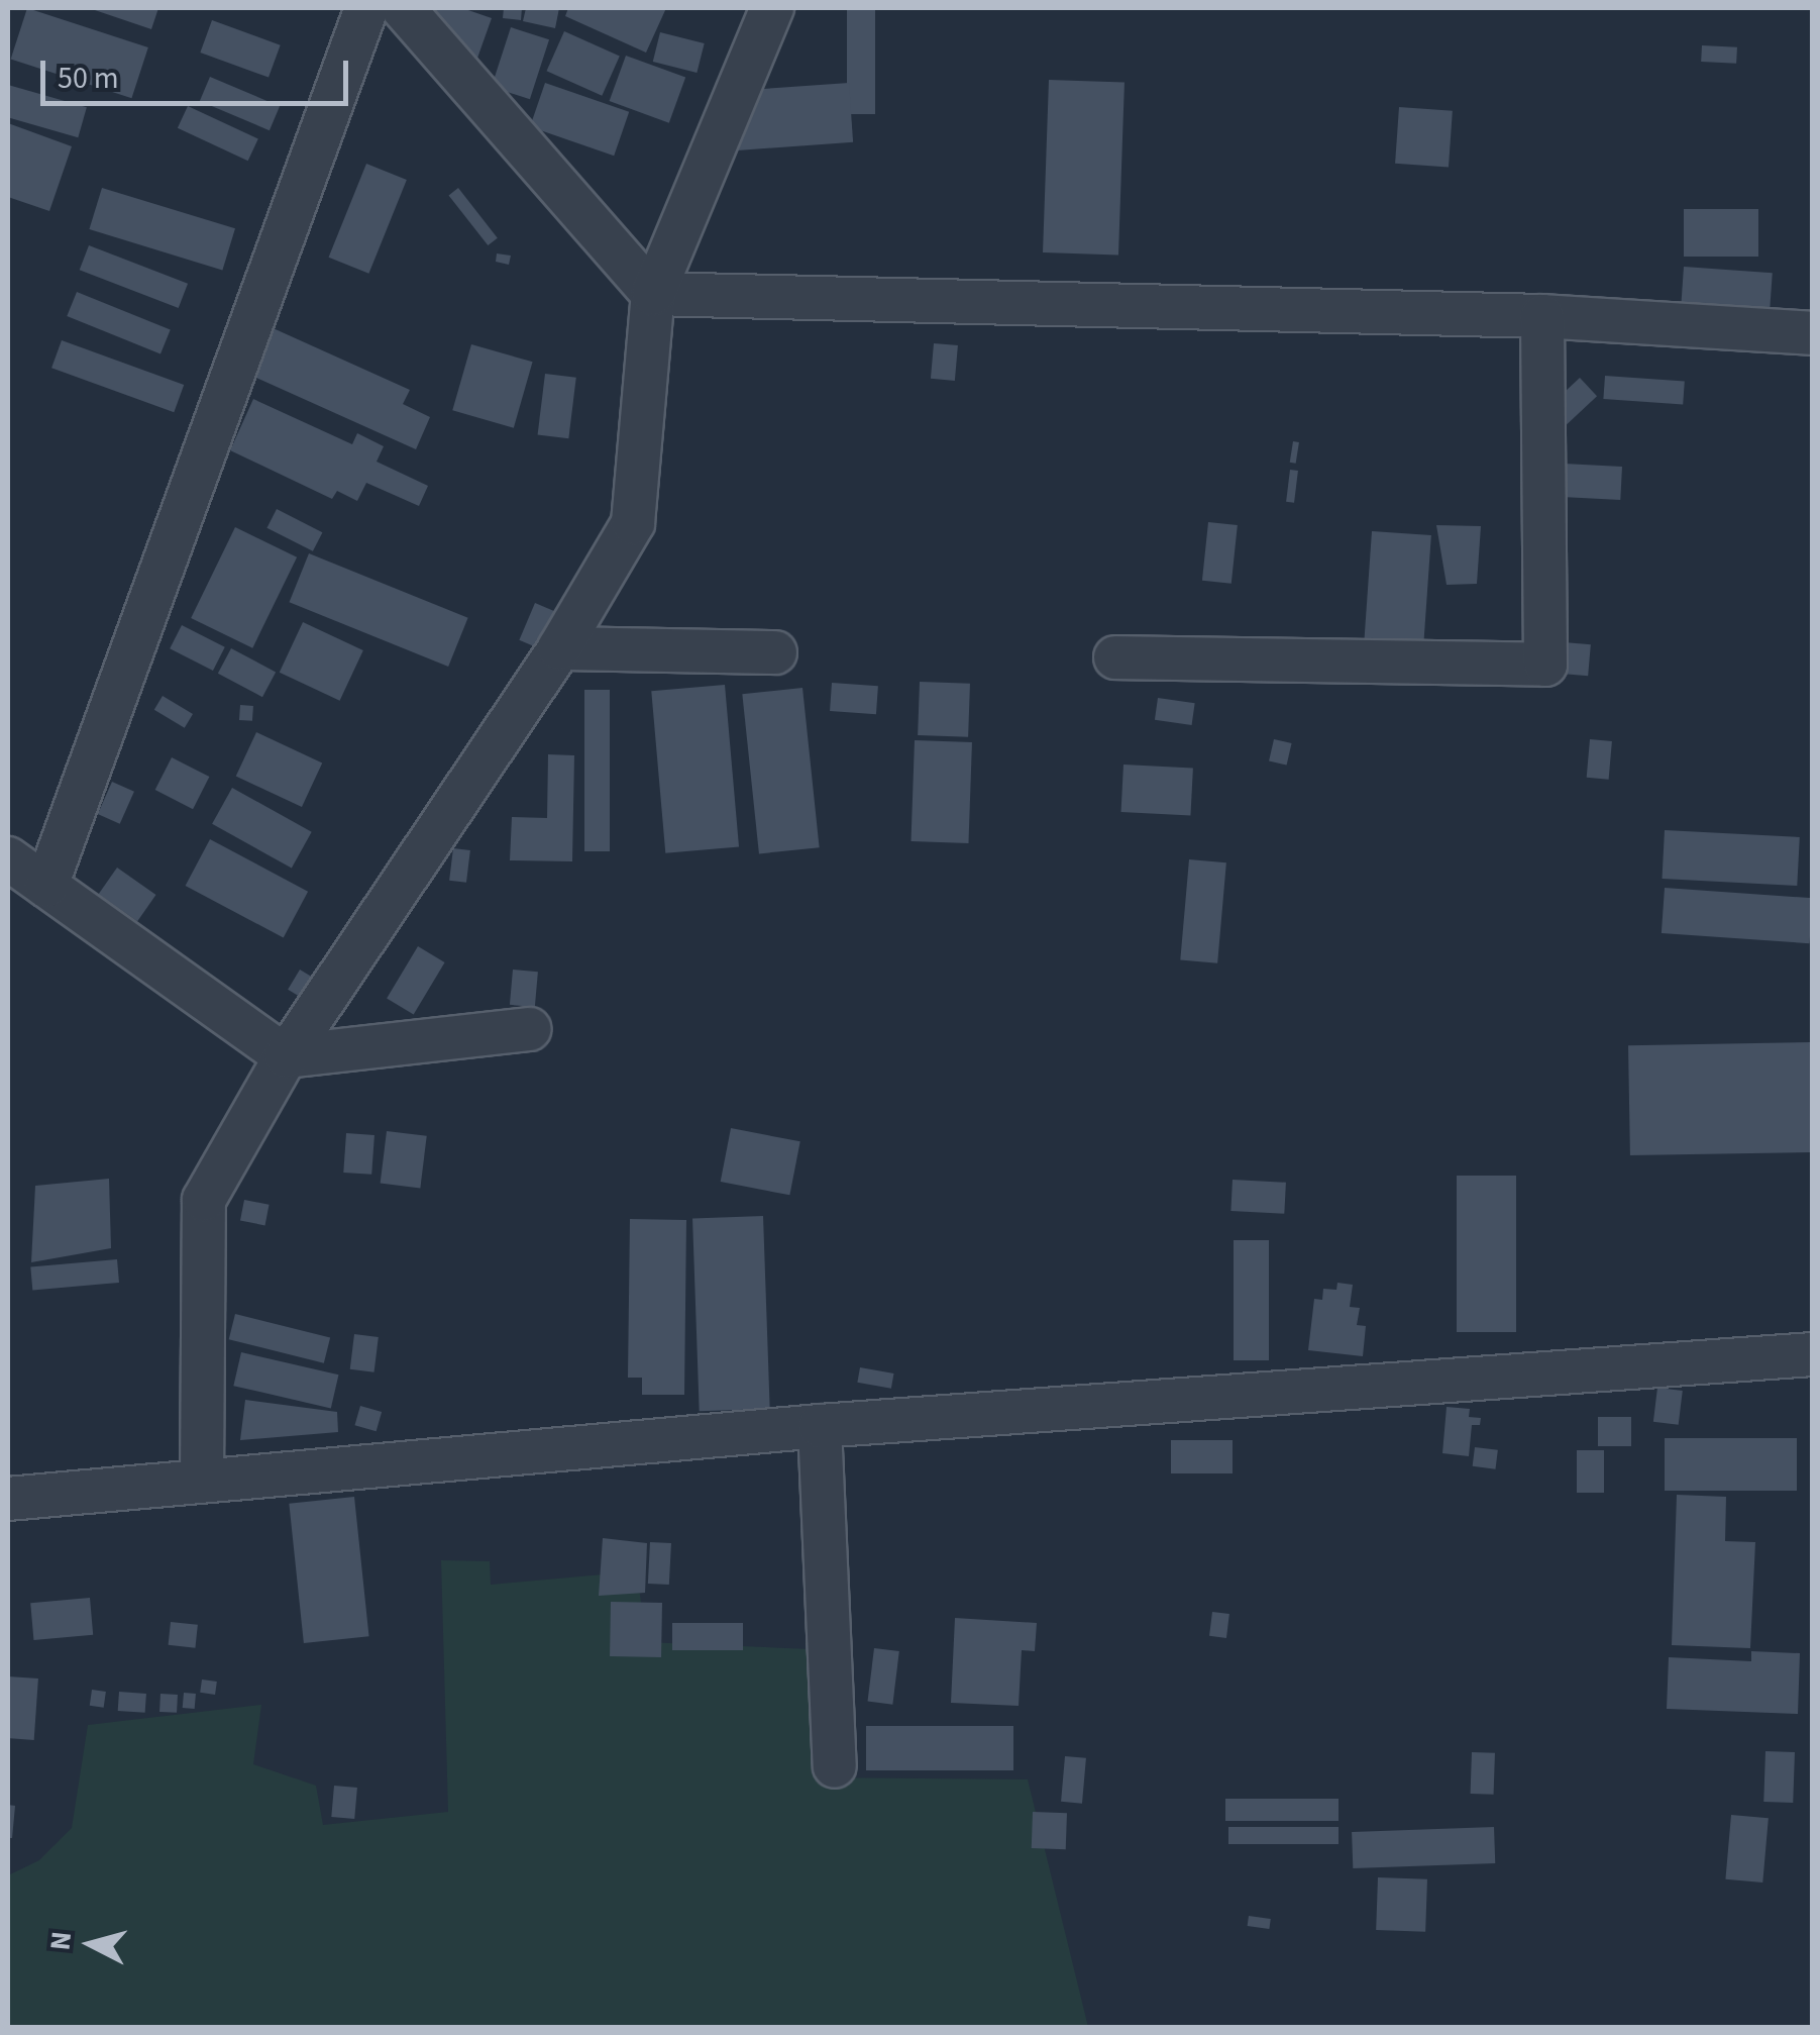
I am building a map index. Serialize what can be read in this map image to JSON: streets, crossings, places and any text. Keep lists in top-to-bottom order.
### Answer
{
  "scale_bar": "50 m",
  "north": "left"
}
